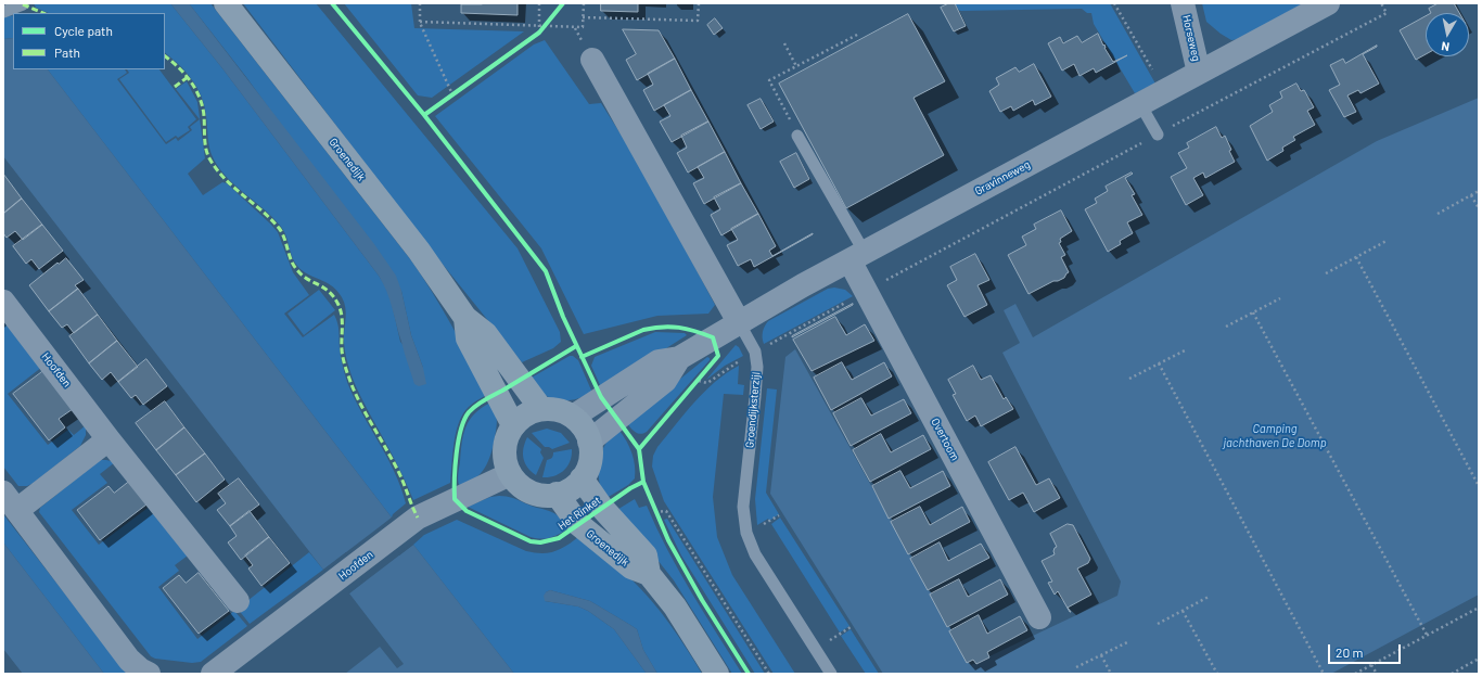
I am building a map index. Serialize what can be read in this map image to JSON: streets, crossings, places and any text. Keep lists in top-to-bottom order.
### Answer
{
  "streets": {
    "main road": ["Groenedijk"],
    "street": [
      "Horseweg",
      "Gravinneweg",
      "Hoofden",
      "Groendijksterzijl",
      "Overtoom"
    ],
    "cycle path": ["Het Rinket"]
  },
  "crossings": [
    ["Horseweg", "Gravinneweg"],
    ["Groenedijk", "Gravinneweg"],
    ["Groenedijk", "Hoofden"],
    ["Gravinneweg", "Hoofden"],
    ["Gravinneweg", "Groendijksterzijl"],
    ["Gravinneweg", "Overtoom"]
  ],
  "water": ["Camping jachthaven De Domp"],
  "legend": ["Cycle path", "Path"],
  "scale_bar": "20 m",
  "north": "bottom"
}
